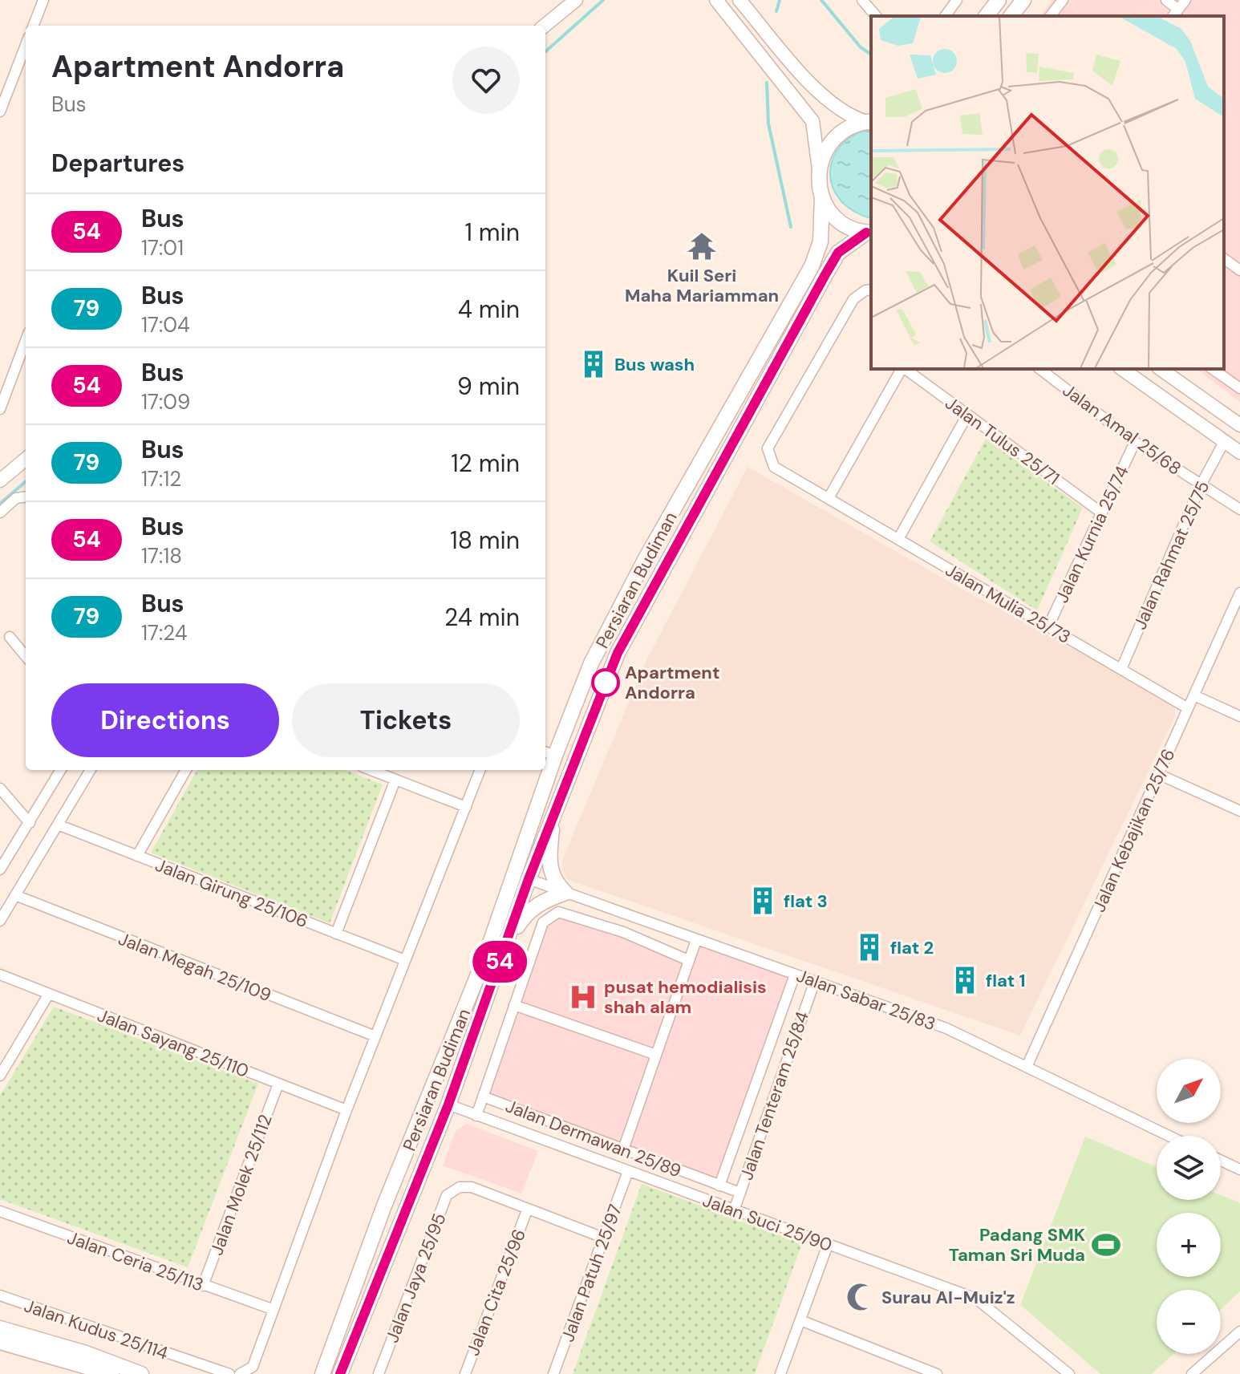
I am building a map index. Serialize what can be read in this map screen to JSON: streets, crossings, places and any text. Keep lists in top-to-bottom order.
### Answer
{
  "streets": {
    "main road": ["Persiaran Budiman"],
    "street": [
      "Jalan Amal 25/68",
      "Jalan Tulus 25/71",
      "Jalan Kurnia 25/74",
      "Jalan Rahmat 25/75",
      "Jalan Mulia 25/73",
      "Jalan Kebajikan 25/76",
      "Jalan Girung 25/106",
      "Jalan Megah 25/109",
      "Jalan Sabar 25/83",
      "Jalan Sayang 25/110",
      "Jalan Tenteram 25/84",
      "Jalan Dermawan 25/89",
      "Jalan Molek 25/112",
      "Jalan Suci 25/90",
      "Jalan Ceria 25/113",
      "Jalan Patuh 25/97",
      "Jalan Jaya 25/95",
      "Jalan Cita 25/96",
      "Jalan Kudus 25/114"
    ]
  },
  "crossings": [
    ["Jalan Amal 25/68", "Jalan Kurnia 25/74"],
    ["Jalan Amal 25/68", "Jalan Rahmat 25/75"],
    ["Jalan Tulus 25/71", "Jalan Kurnia 25/74"],
    ["Jalan Kurnia 25/74", "Jalan Mulia 25/73"],
    ["Jalan Rahmat 25/75", "Jalan Mulia 25/73"],
    ["Persiaran Budiman", "Jalan Sabar 25/83"],
    ["Persiaran Budiman", "Jalan Suci 25/90"],
    ["Jalan Mulia 25/73", "Jalan Kebajikan 25/76"],
    ["Jalan Kebajikan 25/76", "Jalan Sabar 25/83"],
    ["Jalan Sabar 25/83", "Jalan Tenteram 25/84"],
    ["Jalan Sayang 25/110", "Jalan Molek 25/112"],
    ["Jalan Tenteram 25/84", "Jalan Dermawan 25/89"],
    ["Jalan Tenteram 25/84", "Jalan Suci 25/90"],
    ["Jalan Molek 25/112", "Jalan Ceria 25/113"],
    ["Jalan Suci 25/90", "Jalan Patuh 25/97"],
    ["Jalan Patuh 25/97", "Jalan Jaya 25/95"],
    ["Jalan Jaya 25/95", "Jalan Cita 25/96"]
  ],
  "places": {
    "temple": ["Kuil Seri Maha Mariamman"],
    "building": [
      "Bus wash",
      "flat 3",
      "flat 2",
      "flat 1"
    ],
    "other": ["Apartment Andorra"],
    "hospital": ["pusat hemodialisis shah alam"],
    "sports": ["Padang SMK Taman Sri Muda"],
    "mosque": ["Surau Al-Muiz'z"]
  },
  "lines": ["bus line 54"],
  "north": "top right",
  "page": {
    "on_map": "54",
    "heading": [
      ["Apartment Andorra", "Bus"],
      "Departures"
    ],
    "list": [
      {
        "mark": "54",
        "name": "Bus",
        "note": "17:01",
        "value": "1 min"
      },
      {
        "mark": "79",
        "name": "Bus",
        "note": "17:04",
        "value": "4 min"
      },
      {
        "mark": "54",
        "name": "Bus",
        "note": "17:09",
        "value": "9 min"
      },
      {
        "mark": "79",
        "name": "Bus",
        "note": "17:12",
        "value": "12 min"
      },
      {
        "mark": "54",
        "name": "Bus",
        "note": "17:18",
        "value": "18 min"
      },
      {
        "mark": "79",
        "name": "Bus",
        "note": "17:24",
        "value": "24 min"
      }
    ],
    "buttons": ["Directions", "Tickets"],
    "map_buttons": ["+", "−"]
  }
}
